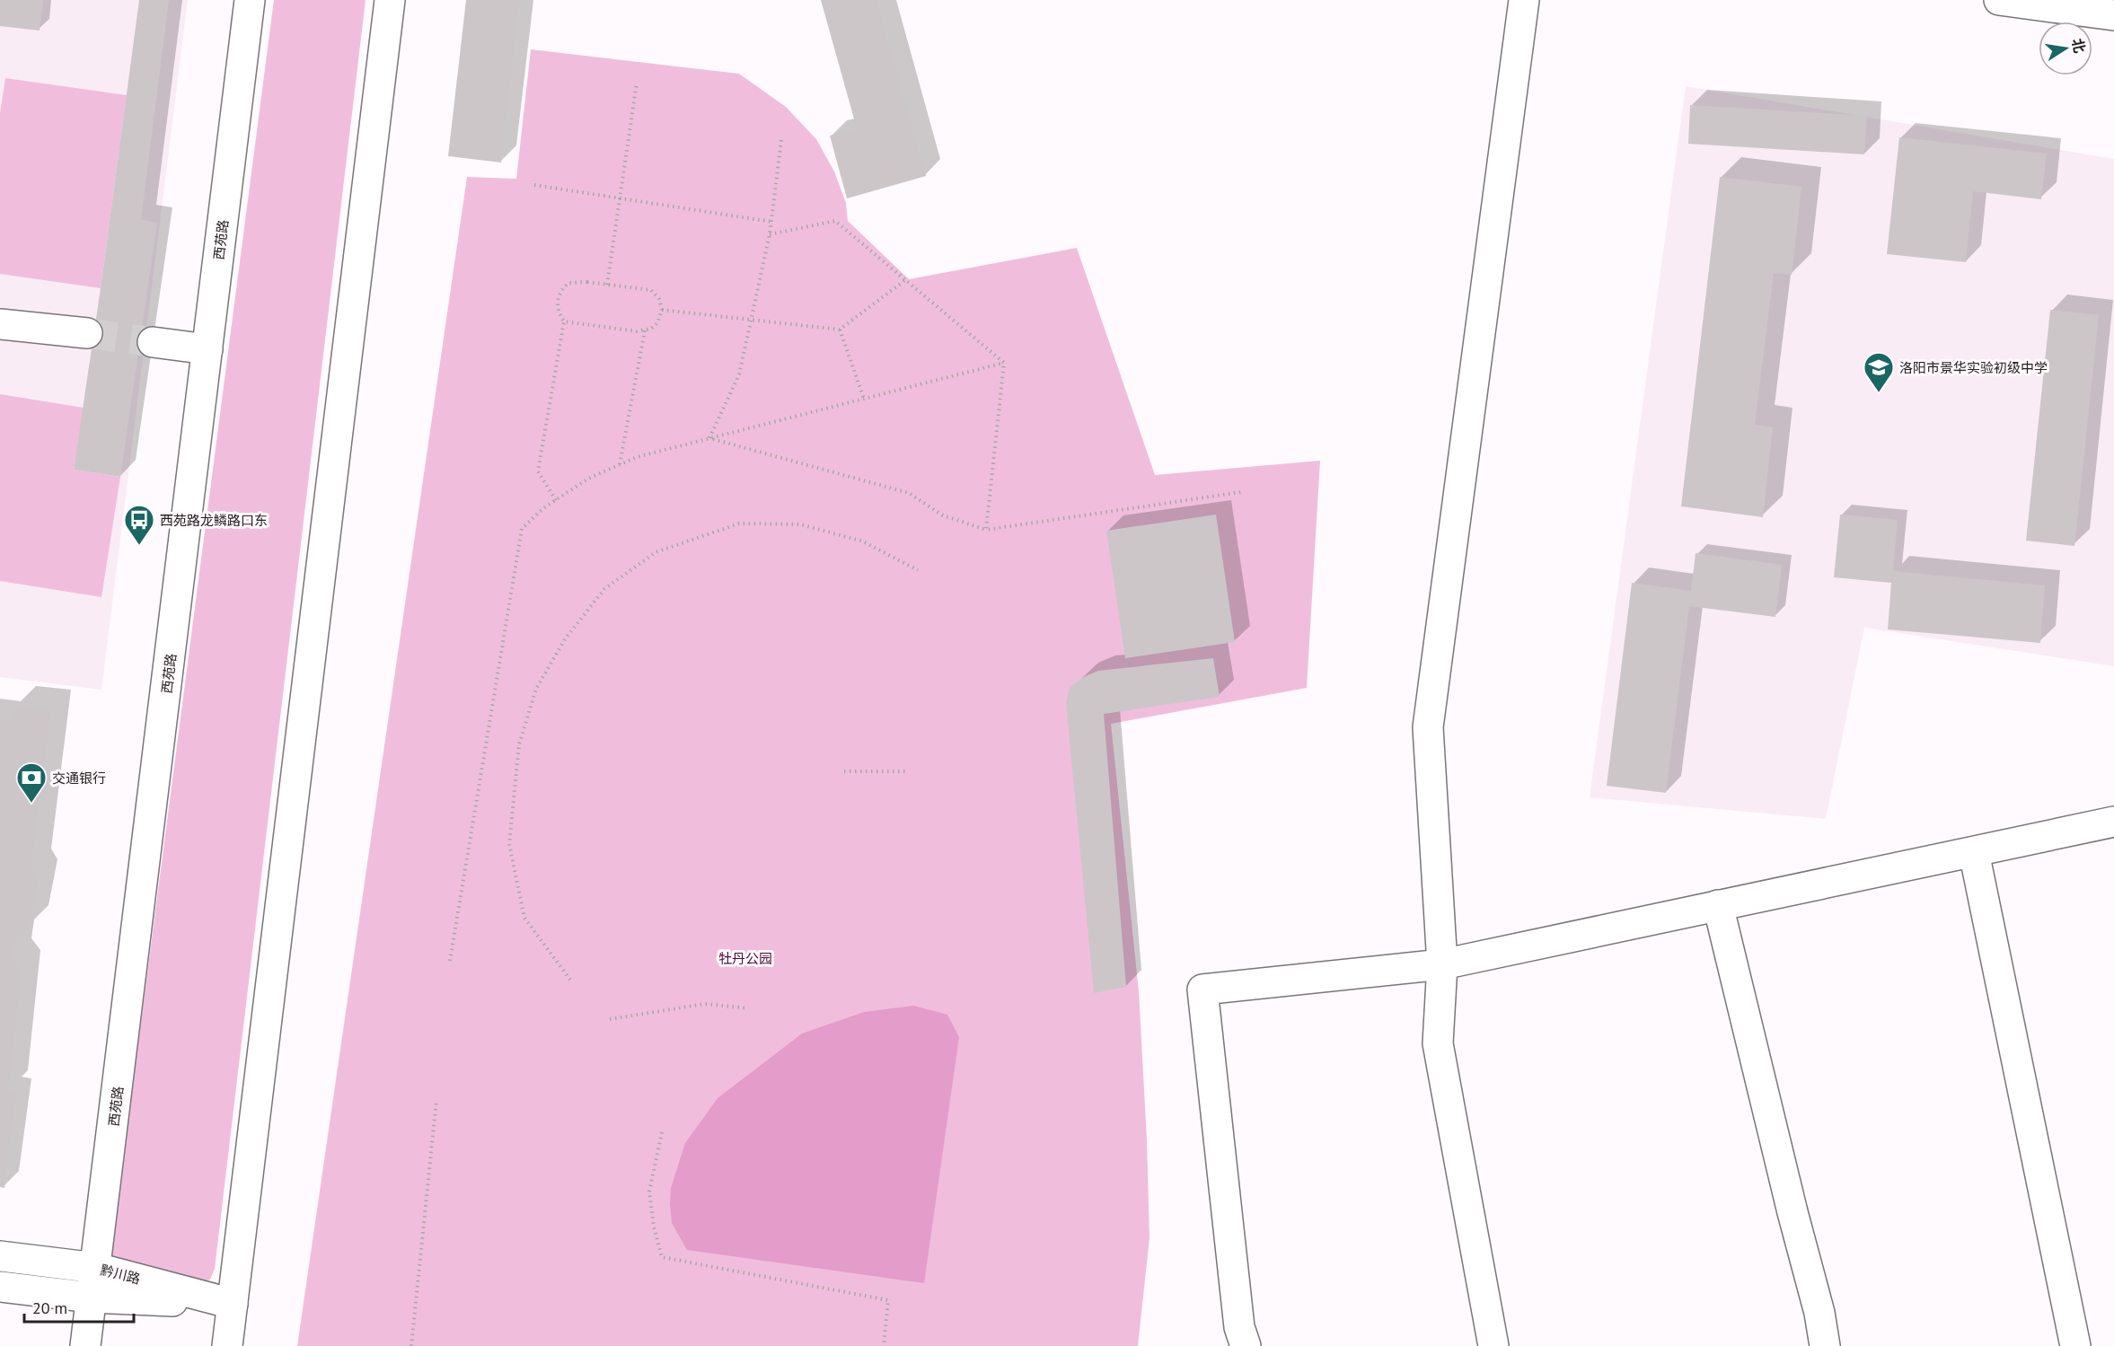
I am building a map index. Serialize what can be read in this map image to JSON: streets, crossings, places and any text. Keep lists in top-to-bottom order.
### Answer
{
  "streets": {
    "main road": ["西苑路", "黔川路"]
  },
  "crossings": [
    ["西苑路", "黔川路"]
  ],
  "parks": ["牡丹公园"],
  "places": {
    "school or university": ["洛阳市景华实验初级中学"],
    "bus stop": ["西苑路龙鳞路口东"],
    "bank": ["交通银行"]
  },
  "scale_bar": "20 m",
  "north": "right"
}
